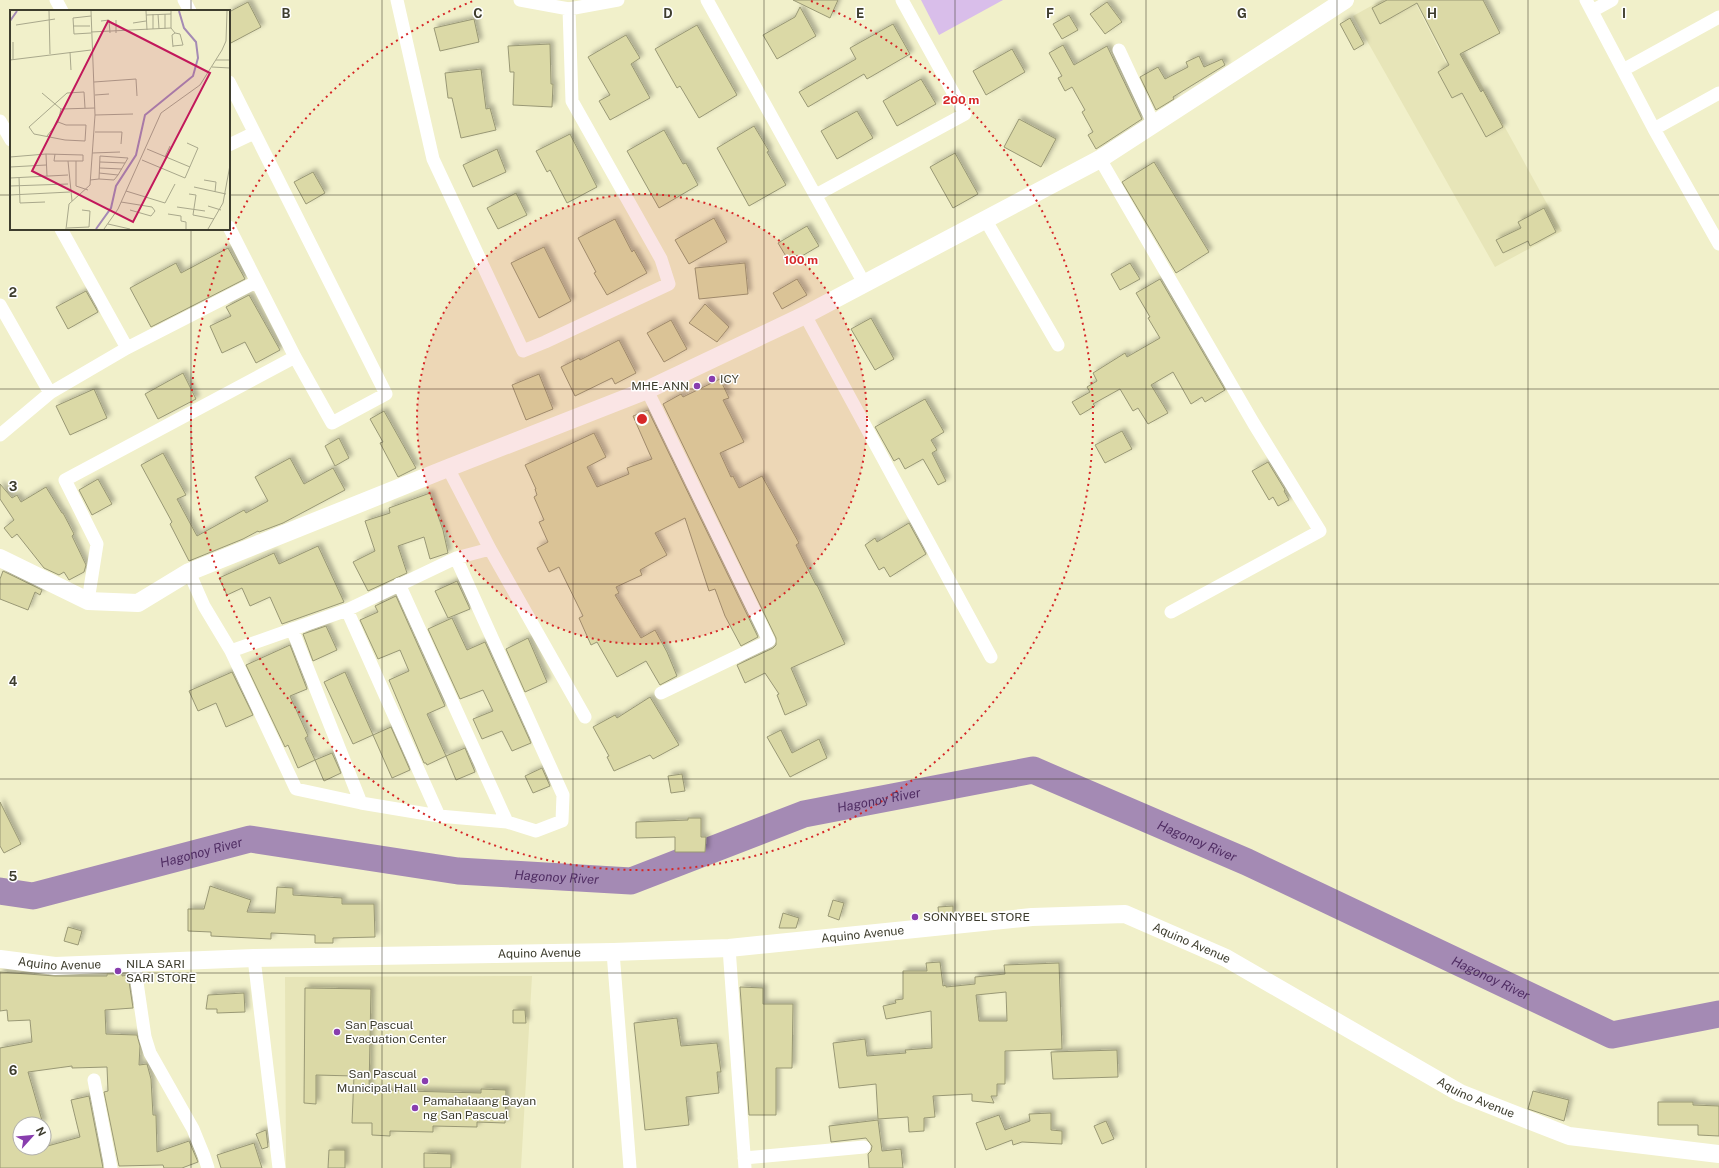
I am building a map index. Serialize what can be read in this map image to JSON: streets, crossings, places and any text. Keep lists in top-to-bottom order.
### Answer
{
  "streets": {
    "main road": ["Aquino Avenue"]
  },
  "water": ["Hagonoy River"],
  "places": [
    "ICY",
    "MHE-ANN",
    "SONNYBEL STORE",
    "NILA SARI SARI STORE",
    "San Pascual Evacuation Center",
    "San Pascual Municipal Hall",
    "Pamahalaang Bayan ng San Pascual"
  ],
  "north": "top right",
  "grid": {
    "columns": [
      "B",
      "C",
      "D",
      "E",
      "F",
      "G",
      "H",
      "I"
    ],
    "rows": [
      "2",
      "3",
      "4",
      "5",
      "6"
    ]
  },
  "rings": ["200 m", "100 m"]
}
